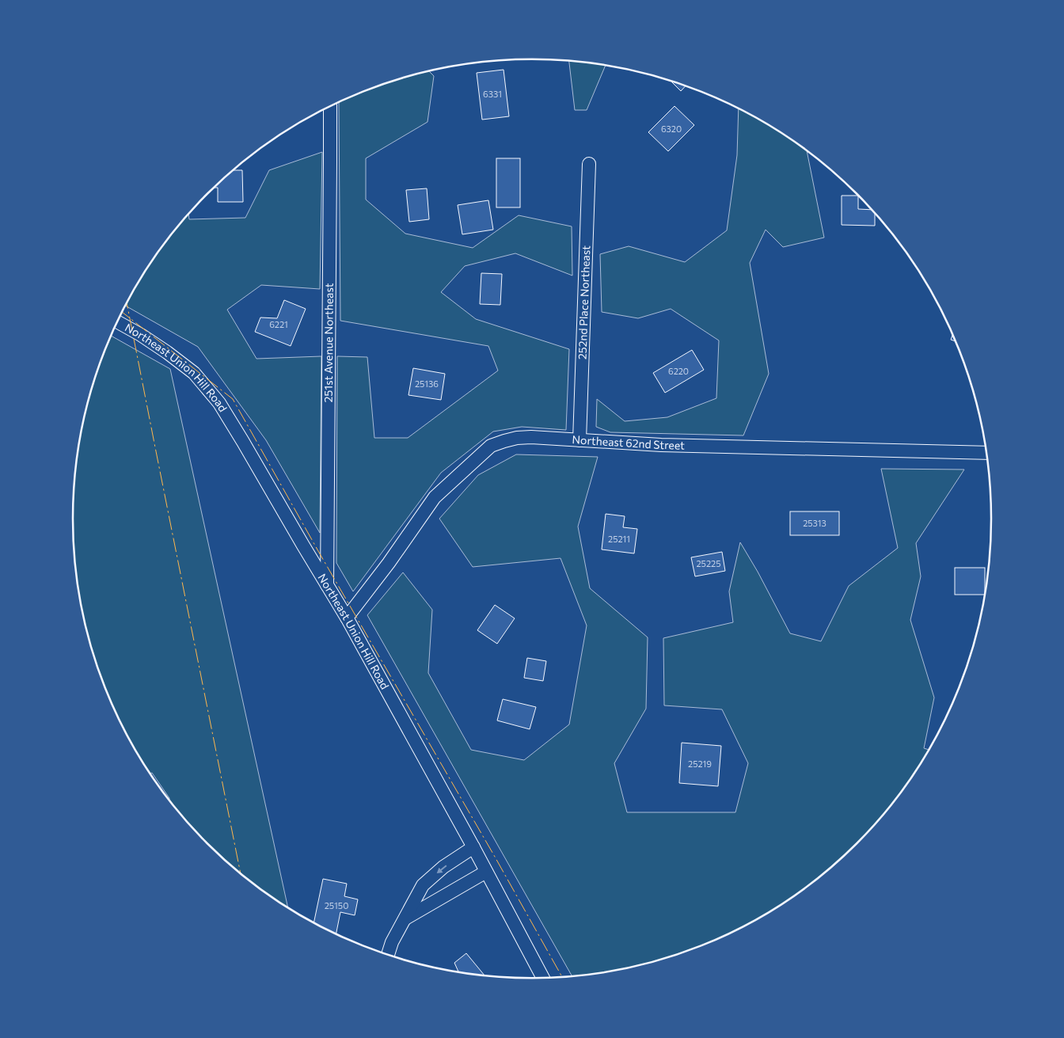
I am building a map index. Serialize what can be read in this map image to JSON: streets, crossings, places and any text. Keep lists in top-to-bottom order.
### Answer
{
  "streets": {
    "street": [
      "252nd Place Northeast",
      "251st Avenue Northeast",
      "Northeast Union Hill Road",
      "Northeast 62nd Street"
    ]
  },
  "crossings": [
    ["252nd Place Northeast", "Northeast 62nd Street"],
    ["251st Avenue Northeast", "Northeast Union Hill Road"],
    ["Northeast Union Hill Road", "Northeast 62nd Street"]
  ],
  "house_numbers": [
    "6331",
    "6320",
    "6221",
    "6220",
    "25136",
    "25313",
    "25211",
    "25225",
    "25219",
    "25150"
  ]
}
